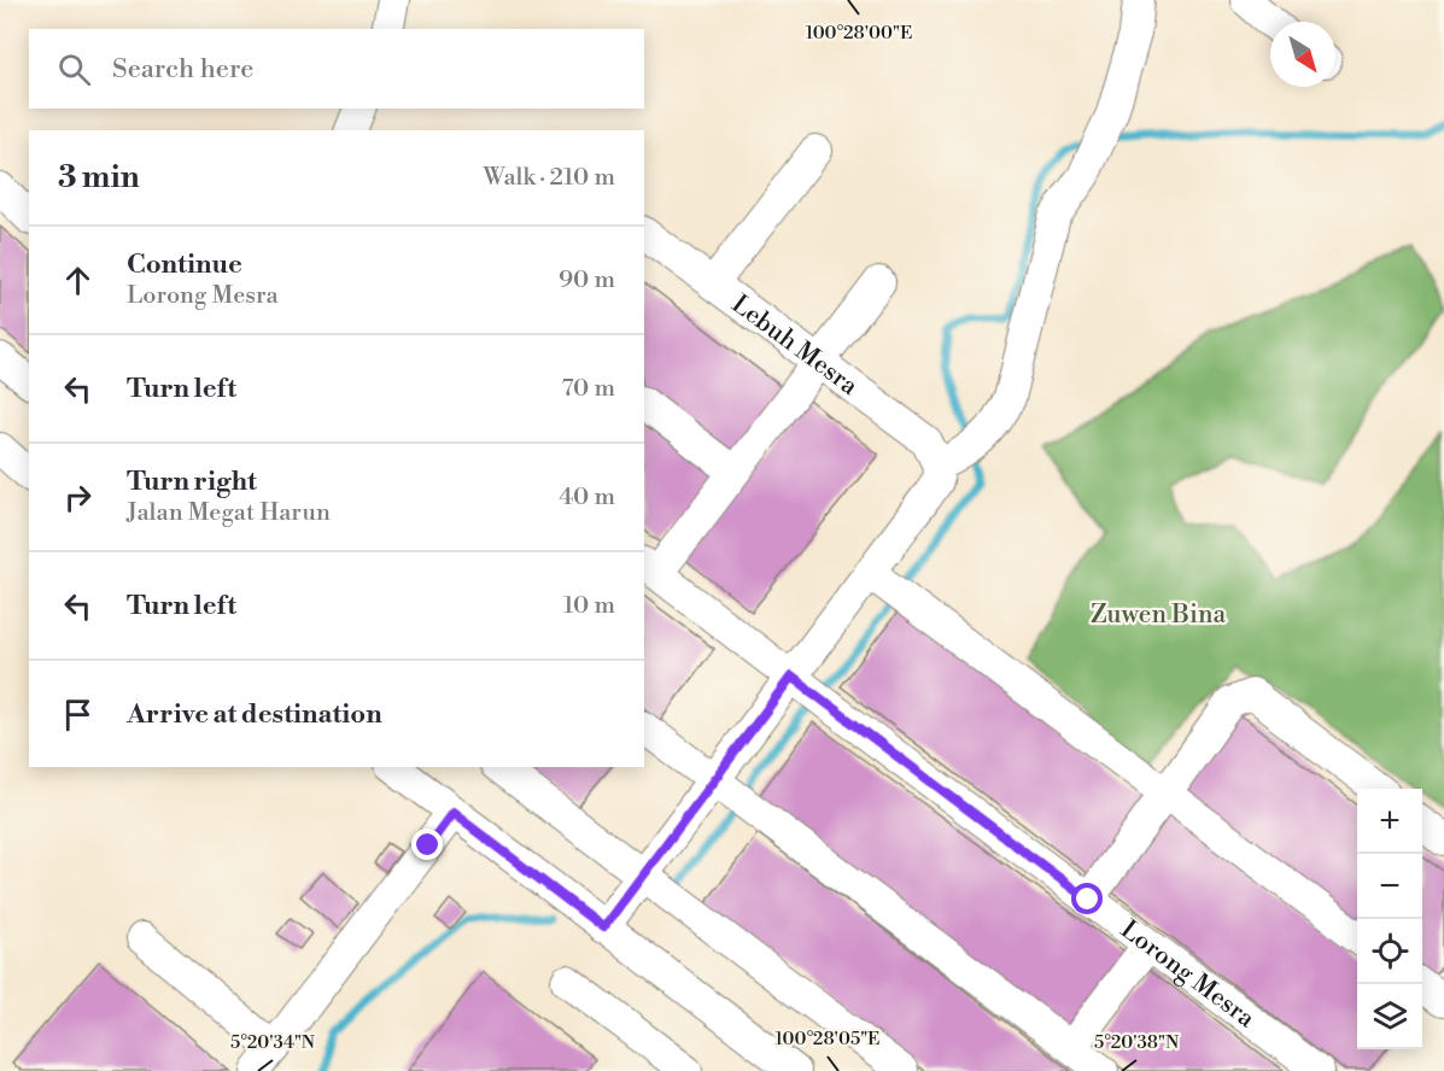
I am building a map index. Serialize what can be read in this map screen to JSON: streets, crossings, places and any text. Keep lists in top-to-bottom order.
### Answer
{
  "streets": {
    "street": ["Lebuh Mesra", "Lorong Mesra"]
  },
  "parks": ["Zuwen Bina"],
  "north": "bottom right",
  "page": {
    "search": "Search here",
    "heading": ["3 min", "Walk · 210 m"],
    "list": [
      ["Continue", "Lorong Mesra", "90 m"],
      ["Turn left", "70 m"],
      ["Turn right", "Jalan Megat Harun", "40 m"],
      ["Turn left", "10 m"],
      "Arrive at destination"
    ],
    "map_buttons": ["+", "−"]
  },
  "coordinates": [
    "100°28'00\"E",
    "100°28'05\"E",
    "5°20'34\"N",
    "5°20'38\"N"
  ]
}
